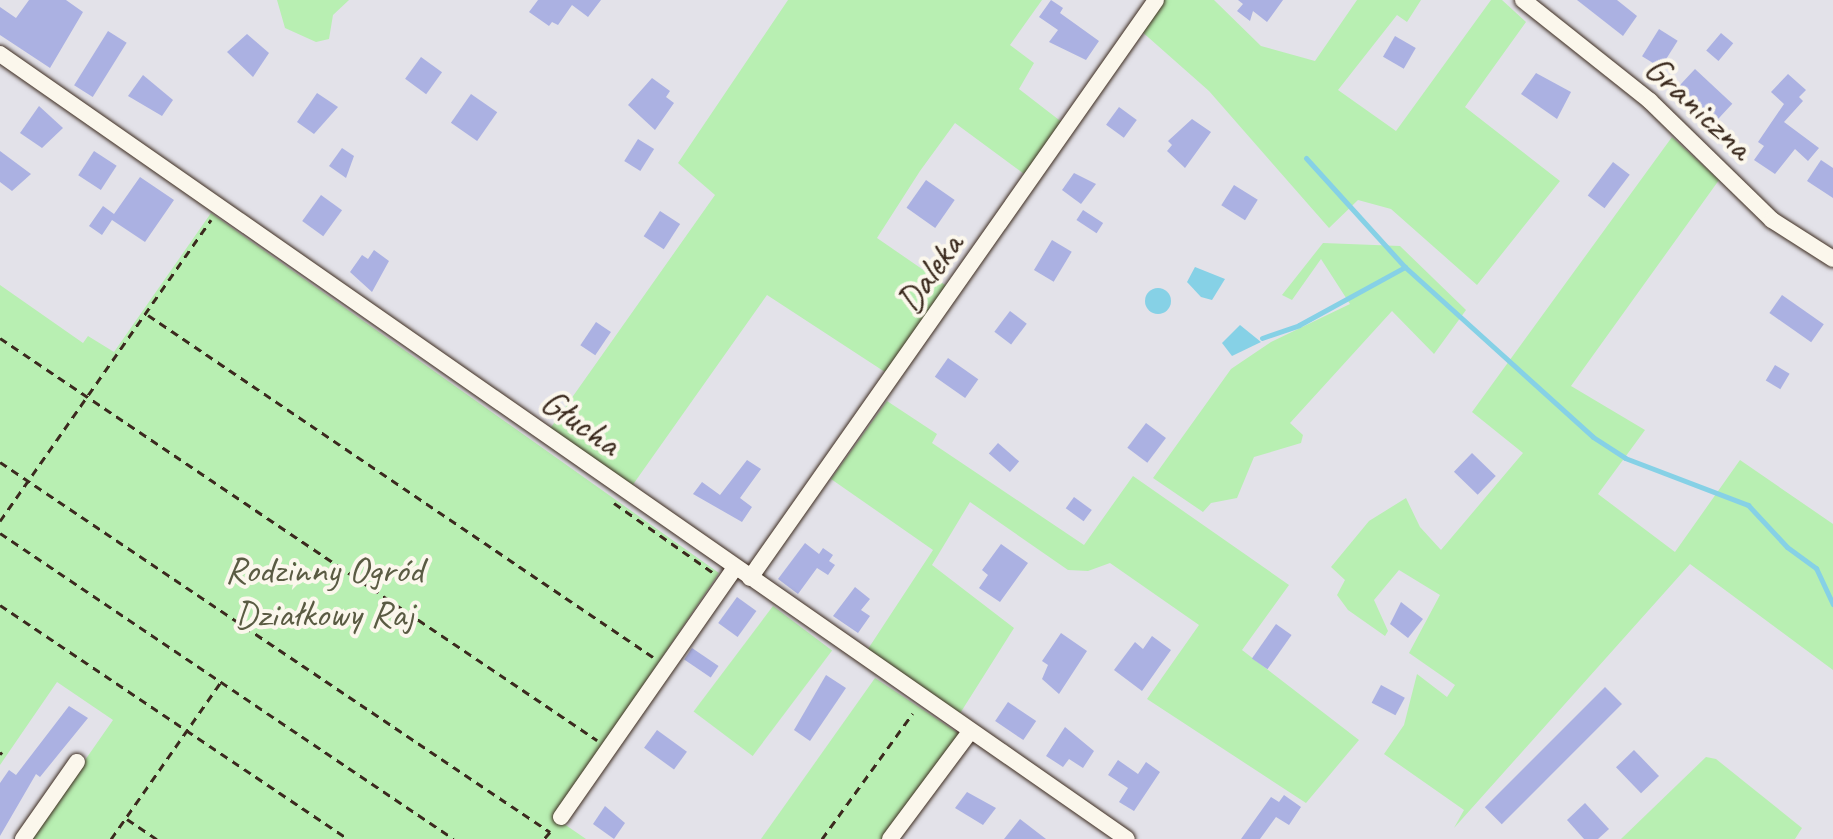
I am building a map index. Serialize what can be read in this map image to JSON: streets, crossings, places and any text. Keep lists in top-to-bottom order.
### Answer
{
  "streets": {
    "street": ["Graniczna", "Daleka", "Głucha"]
  },
  "crossings": [
    ["Daleka", "Głucha"]
  ],
  "parks": ["Rodzinny Ogród Działkowy Raj"]
}
